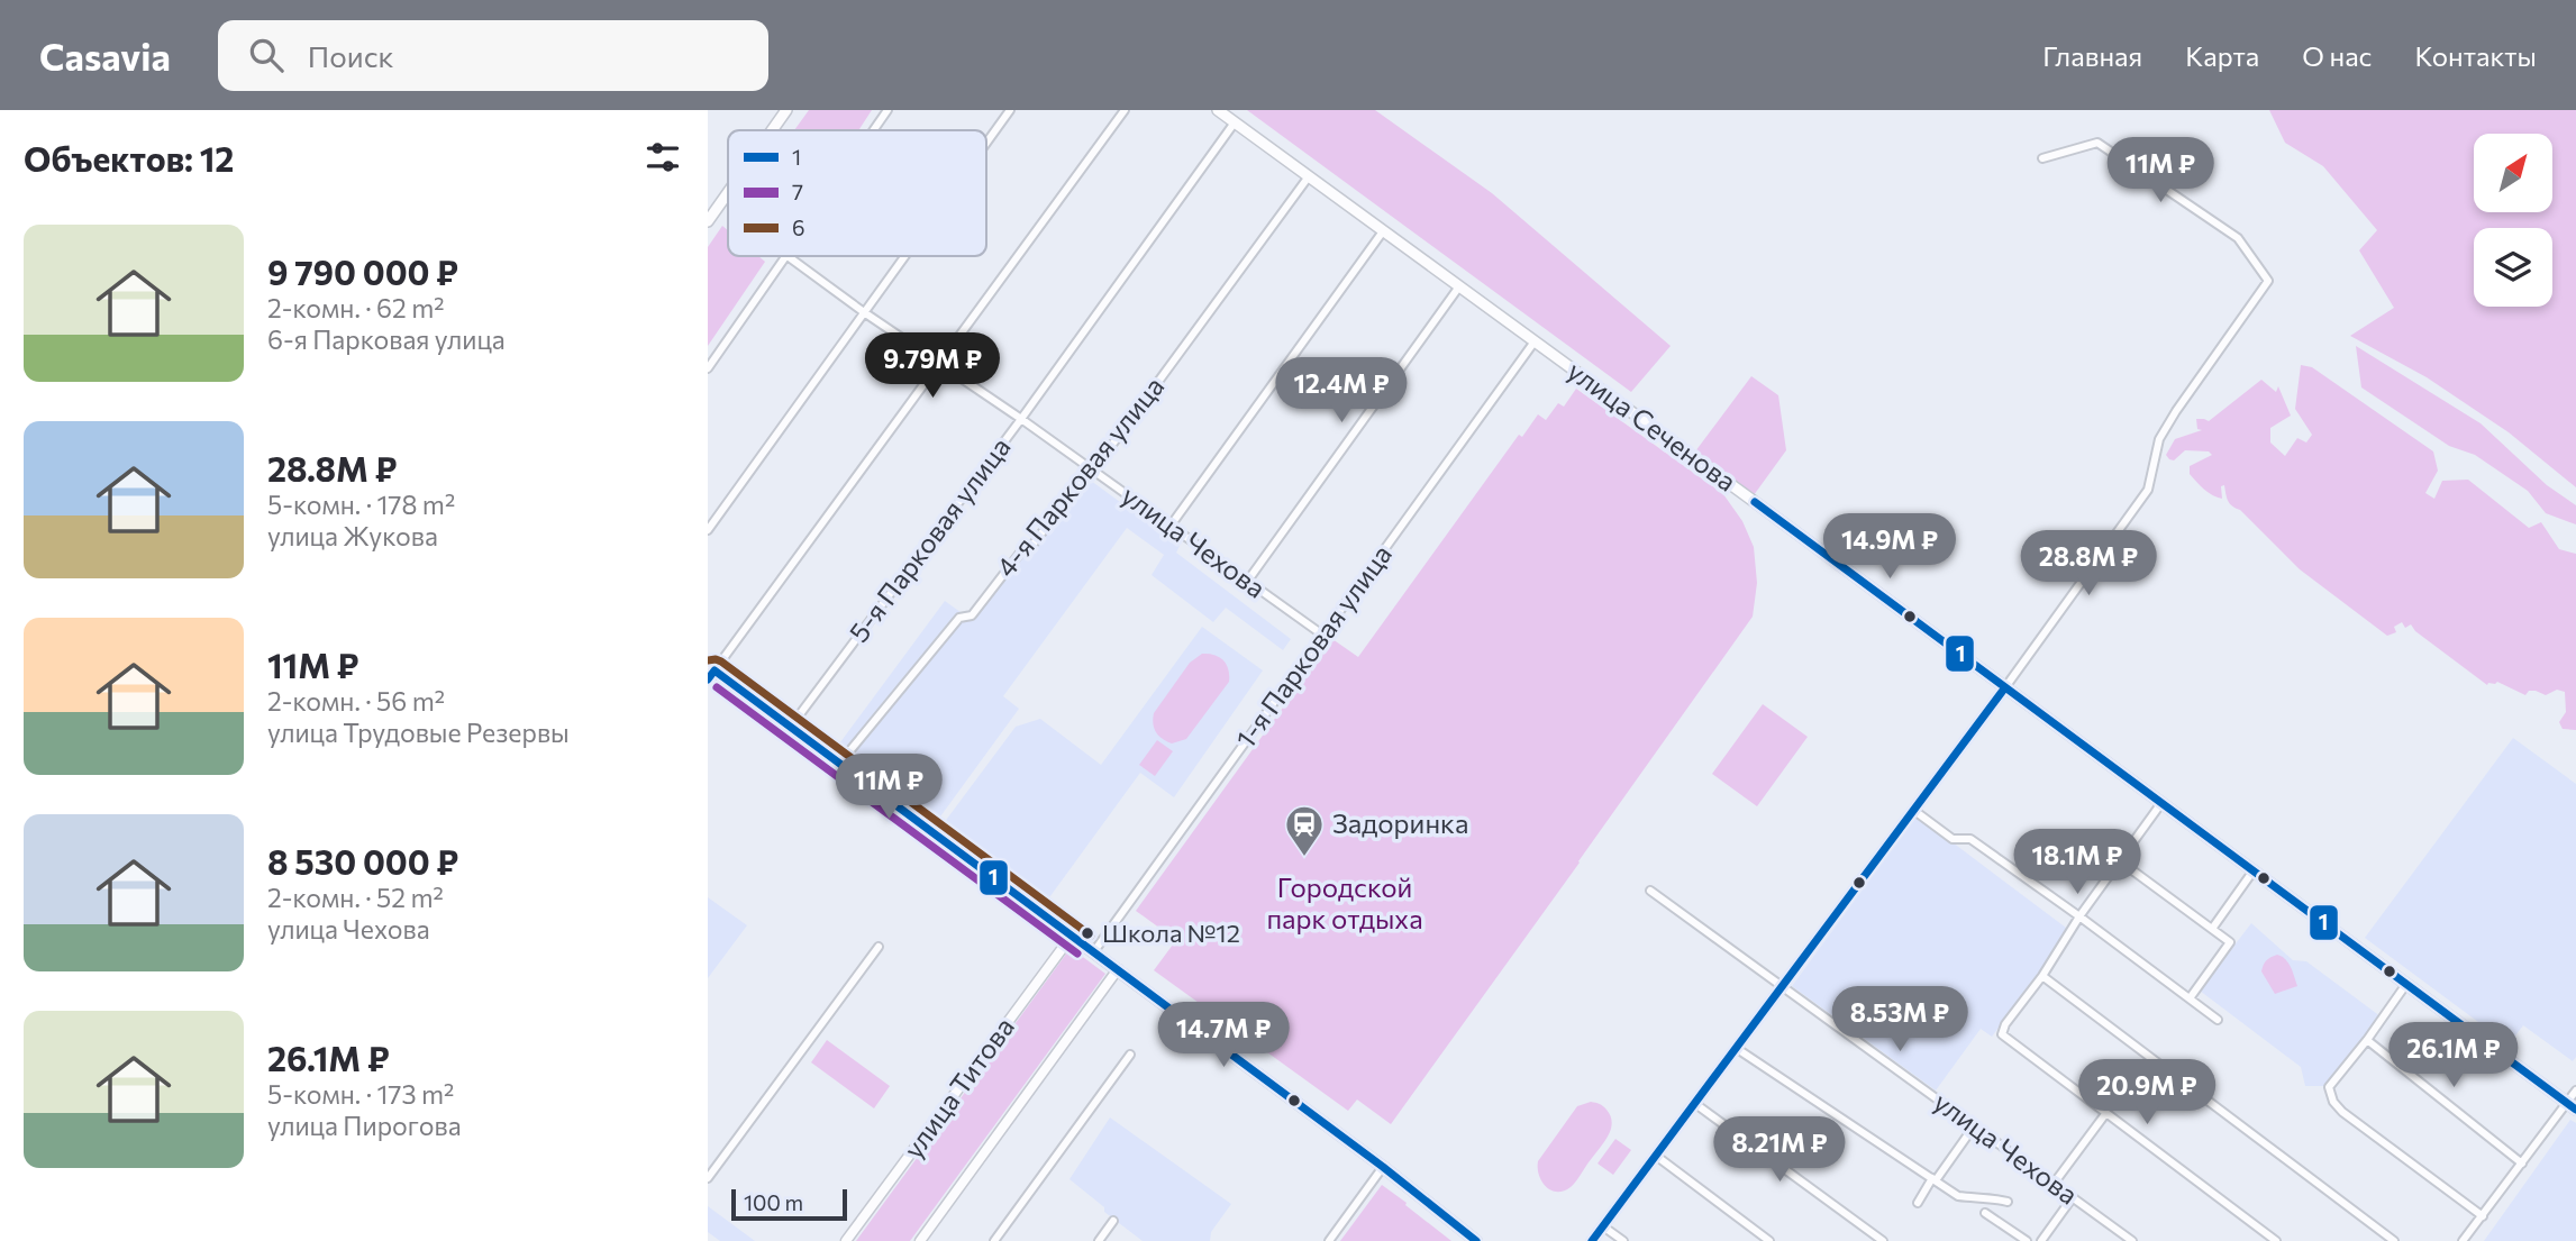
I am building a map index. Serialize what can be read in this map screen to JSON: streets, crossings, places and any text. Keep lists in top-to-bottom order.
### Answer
{
  "streets": {
    "main road": ["улица Сеченова"],
    "street": [
      "4-я Парковая улица",
      "5-я Парковая улица",
      "улица Чехова",
      "1-я Парковая улица",
      "улица Титова"
    ]
  },
  "crossings": [
    ["улица Сеченова", "4-я Парковая улица"],
    ["улица Сеченова", "5-я Парковая улица"],
    ["улица Сеченова", "1-я Парковая улица"],
    ["4-я Парковая улица", "улица Чехова"],
    ["5-я Парковая улица", "улица Чехова"],
    ["улица Чехова", "1-я Парковая улица"]
  ],
  "parks": ["Городской парк отдыха"],
  "places": {
    "station": ["Задоринка"],
    "other": ["Школа №12"]
  },
  "lines": ["transit line 1", "transit line 6", "transit line 7"],
  "legend": ["1", "7", "6"],
  "scale_bar": "100 m",
  "north": "top right",
  "page": {
    "header": "Casavia",
    "search": "Поиск",
    "nav": [
      "Главная",
      "Карта",
      "О нас",
      "Контакты"
    ],
    "heading": "Объектов: 12",
    "price": [
      "11M ₽",
      "9.79M ₽",
      "12.4M ₽",
      "14.9M ₽",
      "28.8M ₽",
      "11M ₽",
      "18.1M ₽",
      "8.53M ₽",
      "14.7M ₽",
      "26.1M ₽",
      "20.9M ₽",
      "8.21M ₽"
    ],
    "list": [
      {
        "name": "9 790 000 ₽",
        "note": "2-комн. · 62 m² · 6-я Парковая улица"
      },
      {
        "name": "28.8M ₽",
        "note": "5-комн. · 178 m² · улица Жукова"
      },
      {
        "name": "11M ₽",
        "note": "2-комн. · 56 m² · улица Трудовые Резервы"
      },
      {
        "name": "8 530 000 ₽",
        "note": "2-комн. · 52 m² · улица Чехова"
      },
      {
        "name": "26.1M ₽",
        "note": "5-комн. · 173 m² · улица Пирогова"
      }
    ],
    "scale": "100 m"
  }
}
